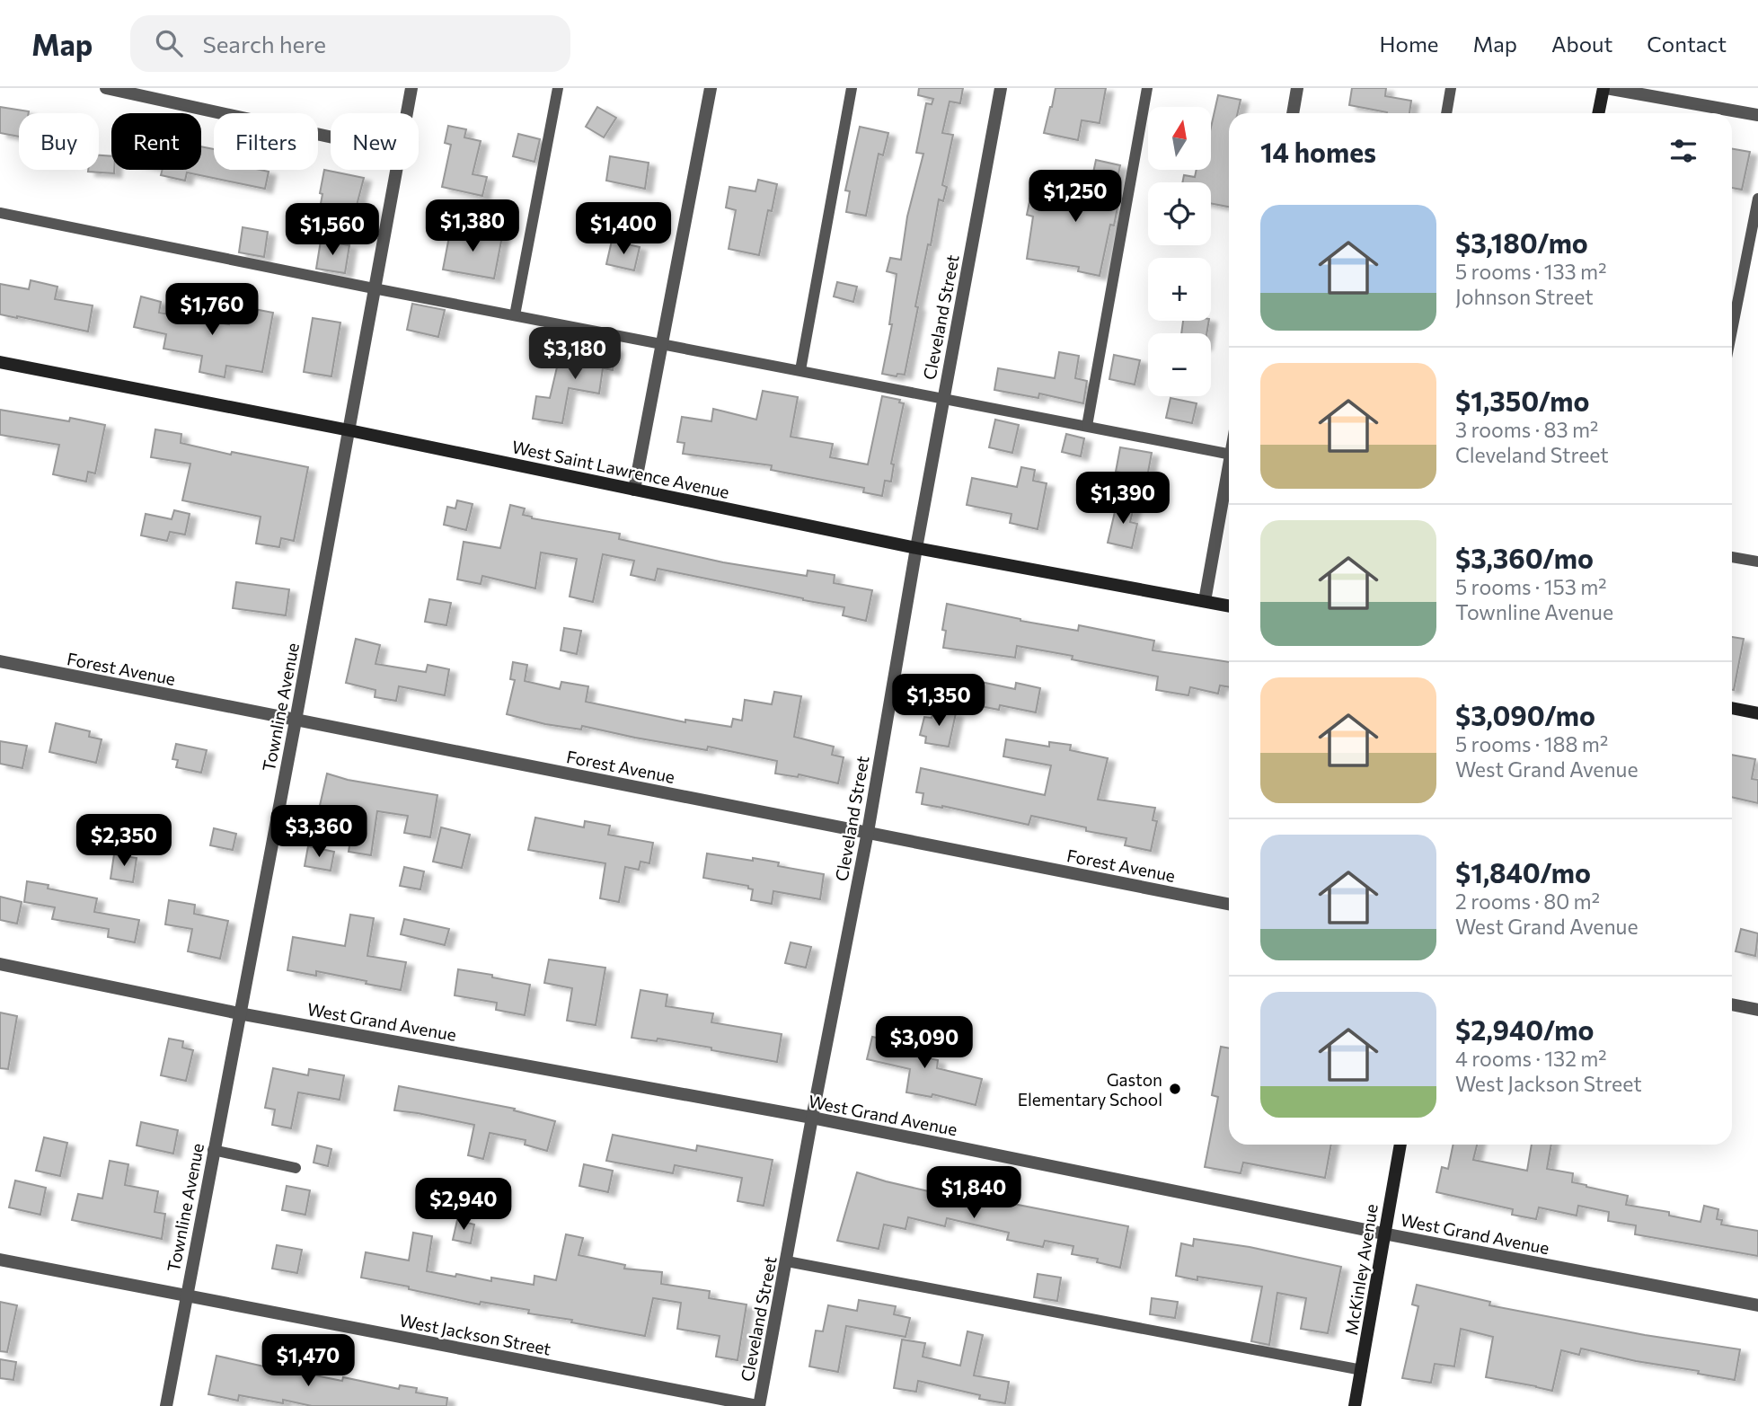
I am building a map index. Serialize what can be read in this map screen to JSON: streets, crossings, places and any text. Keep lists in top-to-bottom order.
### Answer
{
  "streets": {
    "street": [
      "Cleveland Street",
      "West Saint Lawrence Avenue",
      "Forest Avenue",
      "Townline Avenue",
      "West Grand Avenue",
      "McKinley Avenue",
      "West Jackson Street"
    ]
  },
  "crossings": [
    ["Cleveland Street", "West Saint Lawrence Avenue"],
    ["Cleveland Street", "Forest Avenue"],
    ["Cleveland Street", "West Grand Avenue"],
    ["Cleveland Street", "West Jackson Street"],
    ["West Saint Lawrence Avenue", "Townline Avenue"],
    ["Forest Avenue", "Townline Avenue"],
    ["Townline Avenue", "West Grand Avenue"],
    ["Townline Avenue", "West Jackson Street"],
    ["West Grand Avenue", "McKinley Avenue"]
  ],
  "places": ["Gaston Elementary School"],
  "north": "top",
  "page": {
    "header": "Map",
    "search": "Search here",
    "nav": [
      "Home",
      "Map",
      "About",
      "Contact"
    ],
    "map_buttons": ["+", "−"],
    "chip": [
      "Buy",
      "Rent",
      "Filters",
      "New"
    ],
    "heading": "14 homes",
    "price": [
      "$1,250",
      "$1,380",
      "$1,400",
      "$1,560",
      "$1,760",
      "$3,180",
      "$1,390",
      "$1,350",
      "$3,360",
      "$2,350",
      "$3,090",
      "$1,840",
      "$2,940",
      "$1,470"
    ],
    "list": [
      {
        "name": "$3,180/mo",
        "note": "5 rooms · 133 m² · Johnson Street"
      },
      {
        "name": "$1,350/mo",
        "note": "3 rooms · 83 m² · Cleveland Street"
      },
      {
        "name": "$3,360/mo",
        "note": "5 rooms · 153 m² · Townline Avenue"
      },
      {
        "name": "$3,090/mo",
        "note": "5 rooms · 188 m² · West Grand Avenue"
      },
      {
        "name": "$1,840/mo",
        "note": "2 rooms · 80 m² · West Grand Avenue"
      },
      {
        "name": "$2,940/mo",
        "note": "4 rooms · 132 m² · West Jackson Street"
      }
    ]
  }
}
